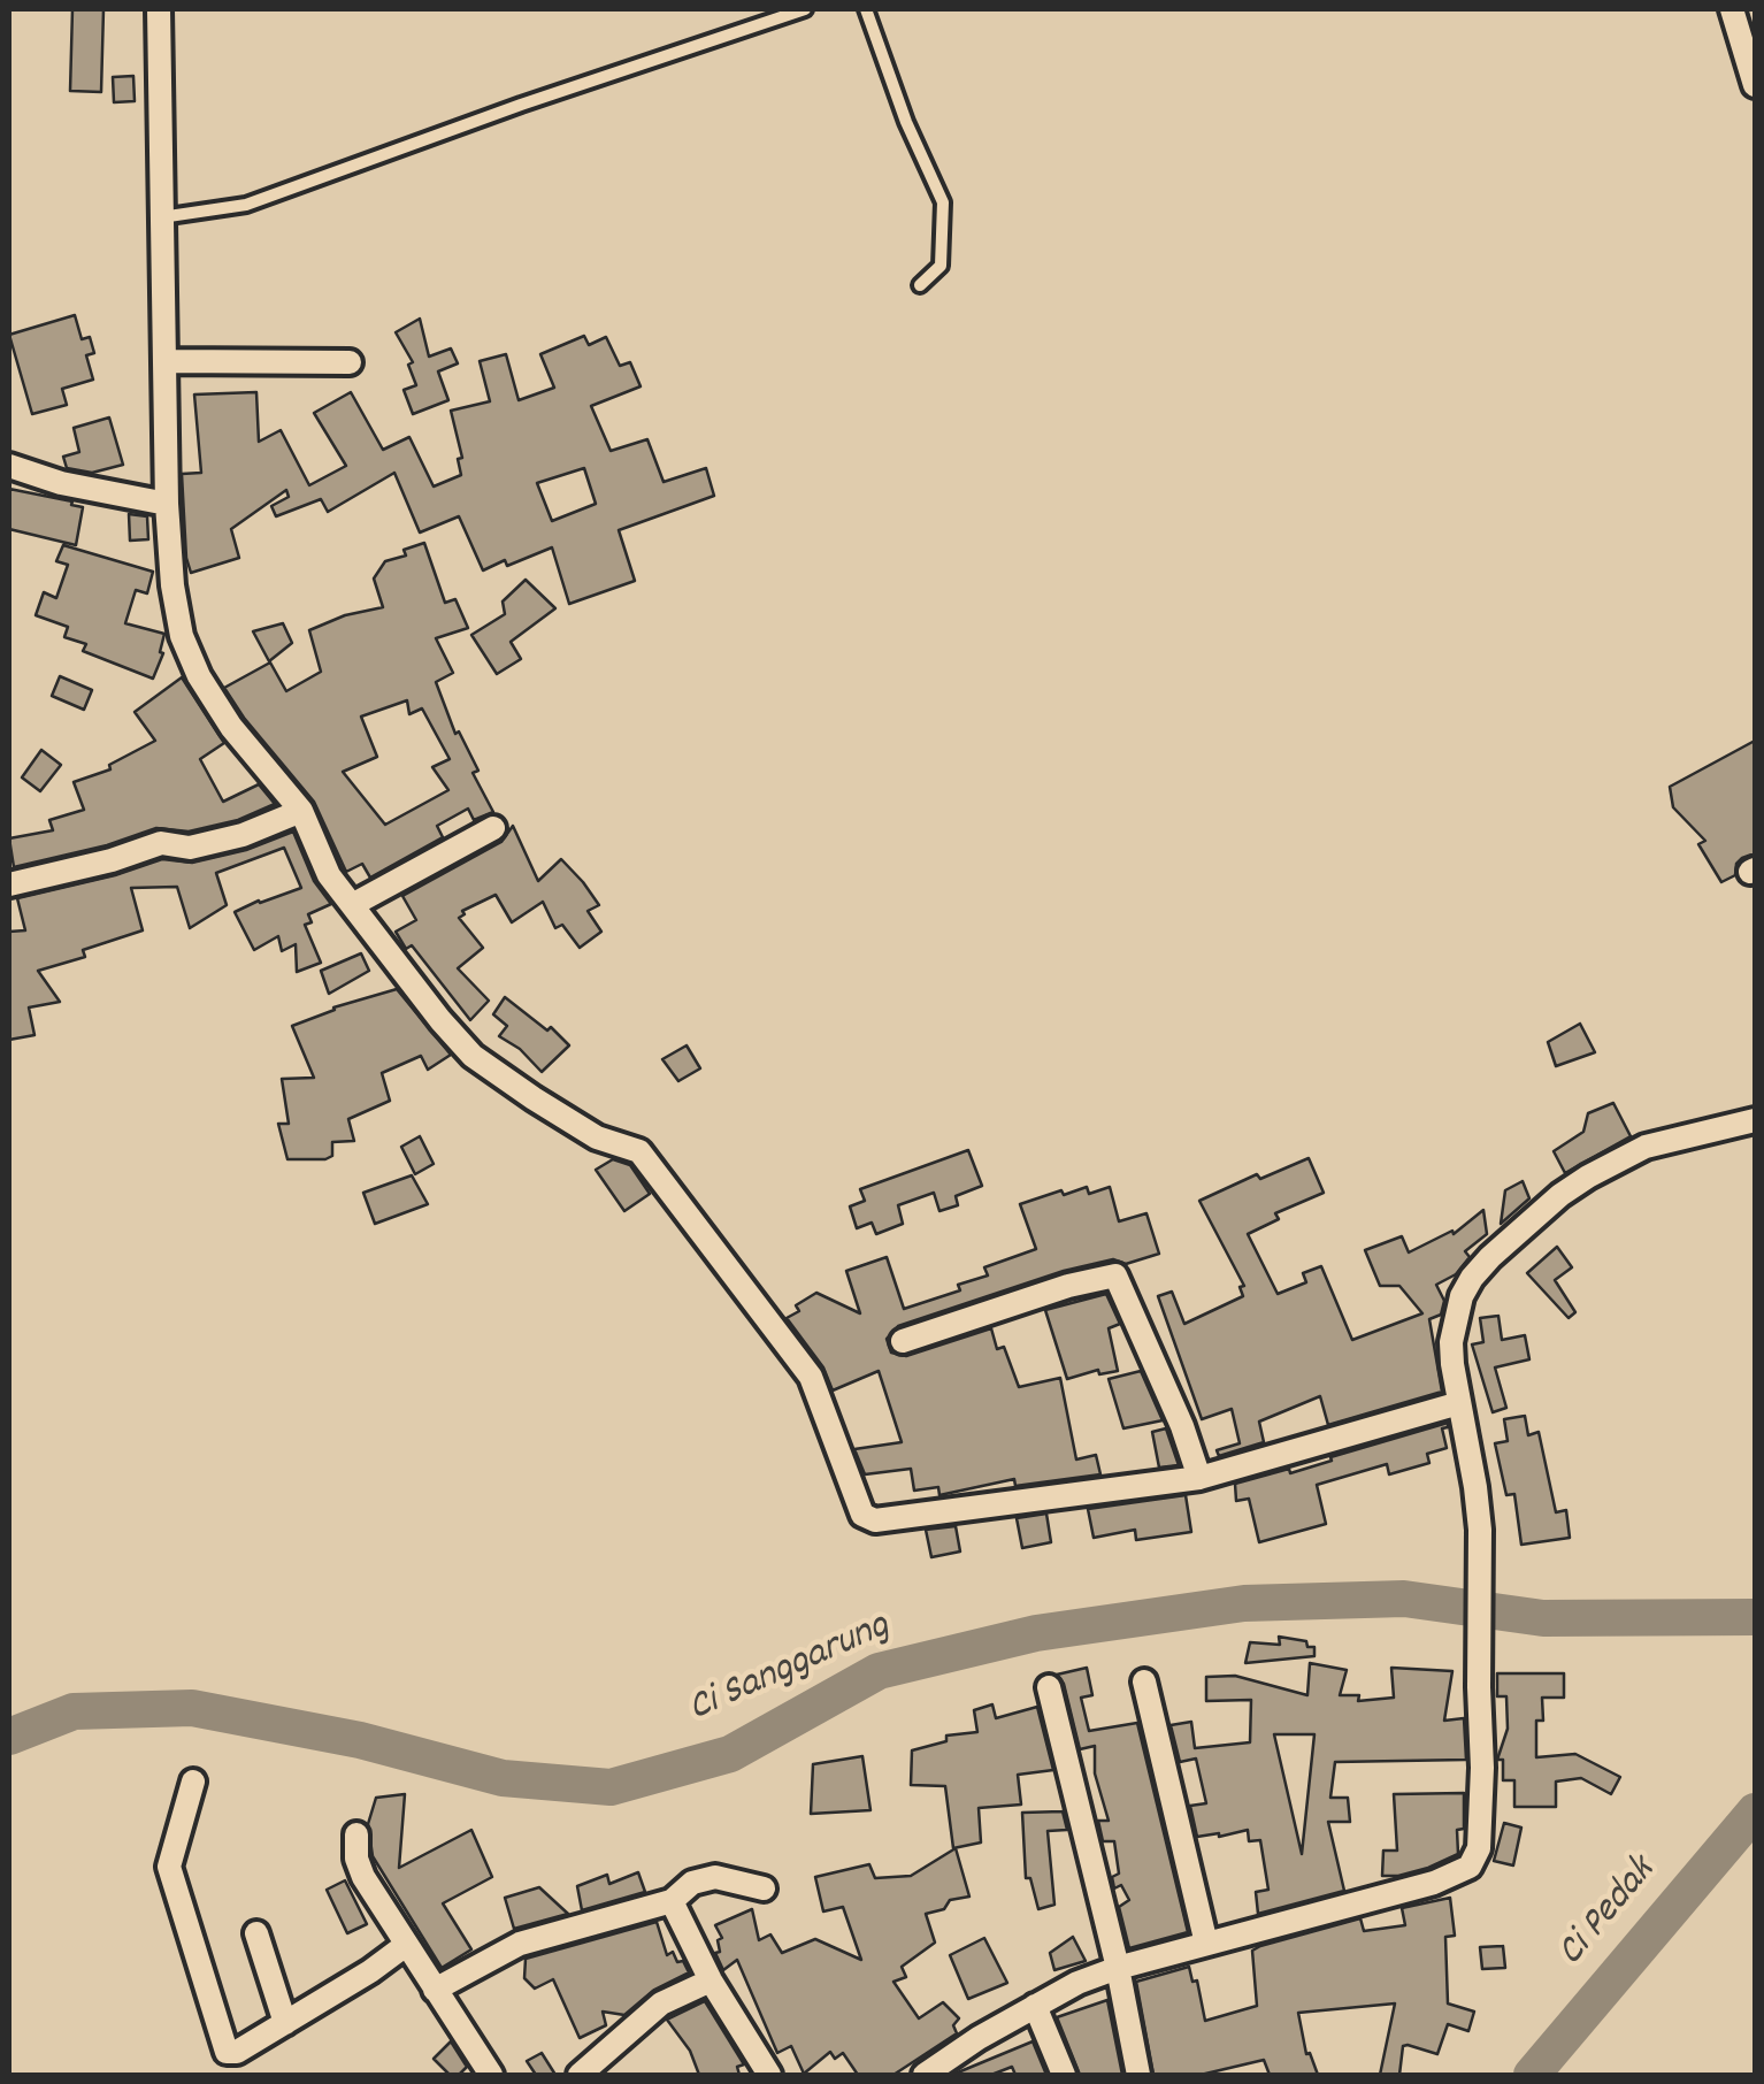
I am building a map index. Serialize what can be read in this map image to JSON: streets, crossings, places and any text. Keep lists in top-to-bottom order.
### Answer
{
  "water": ["Ci Sanggarung", "Ci Pedak"]
}
